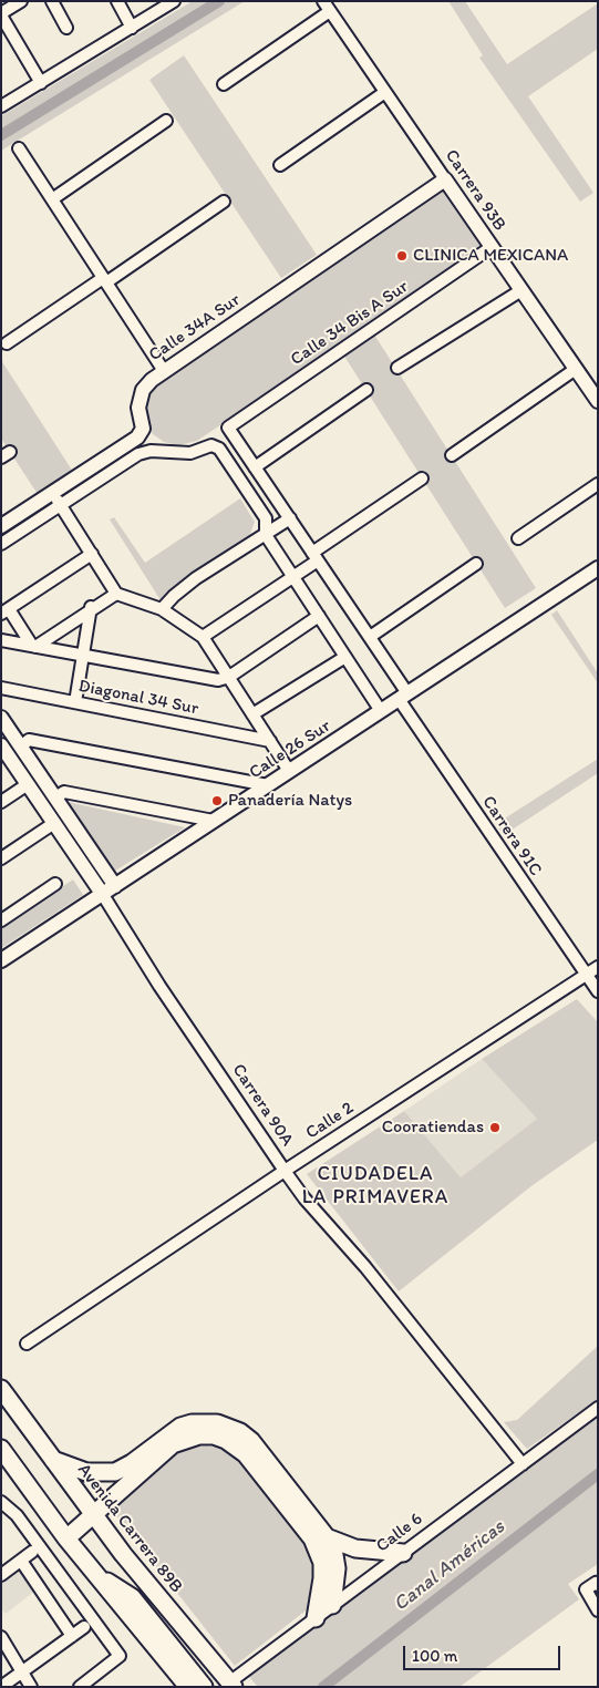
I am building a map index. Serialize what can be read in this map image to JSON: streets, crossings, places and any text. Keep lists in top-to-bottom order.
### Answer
{
  "streets": {
    "main road": ["Avenida Carrera 89B"],
    "street": [
      "Carrera 93B",
      "Calle 34 Bis A Sur",
      "Calle 34A Sur",
      "Diagonal 34 Sur",
      "Calle 26 Sur",
      "Carrera 91C",
      "Carrera 90A",
      "Calle 2",
      "Calle 6"
    ]
  },
  "crossings": [
    ["Carrera 93B", "Calle 34 Bis A Sur"],
    ["Carrera 93B", "Calle 34A Sur"],
    ["Calle 34 Bis A Sur", "Carrera 91C"],
    ["Calle 26 Sur", "Carrera 91C"],
    ["Calle 26 Sur", "Carrera 90A"],
    ["Carrera 91C", "Calle 2"],
    ["Carrera 90A", "Calle 2"],
    ["Carrera 90A", "Calle 6"],
    ["Avenida Carrera 89B", "Calle 6"]
  ],
  "districts": ["CIUDADELA LA PRIMAVERA"],
  "water": ["Canal Américas"],
  "places": ["CLINICA MEXICANA", "Panadería Natys", "Cooratiendas"],
  "scale_bar": "100 m"
}
